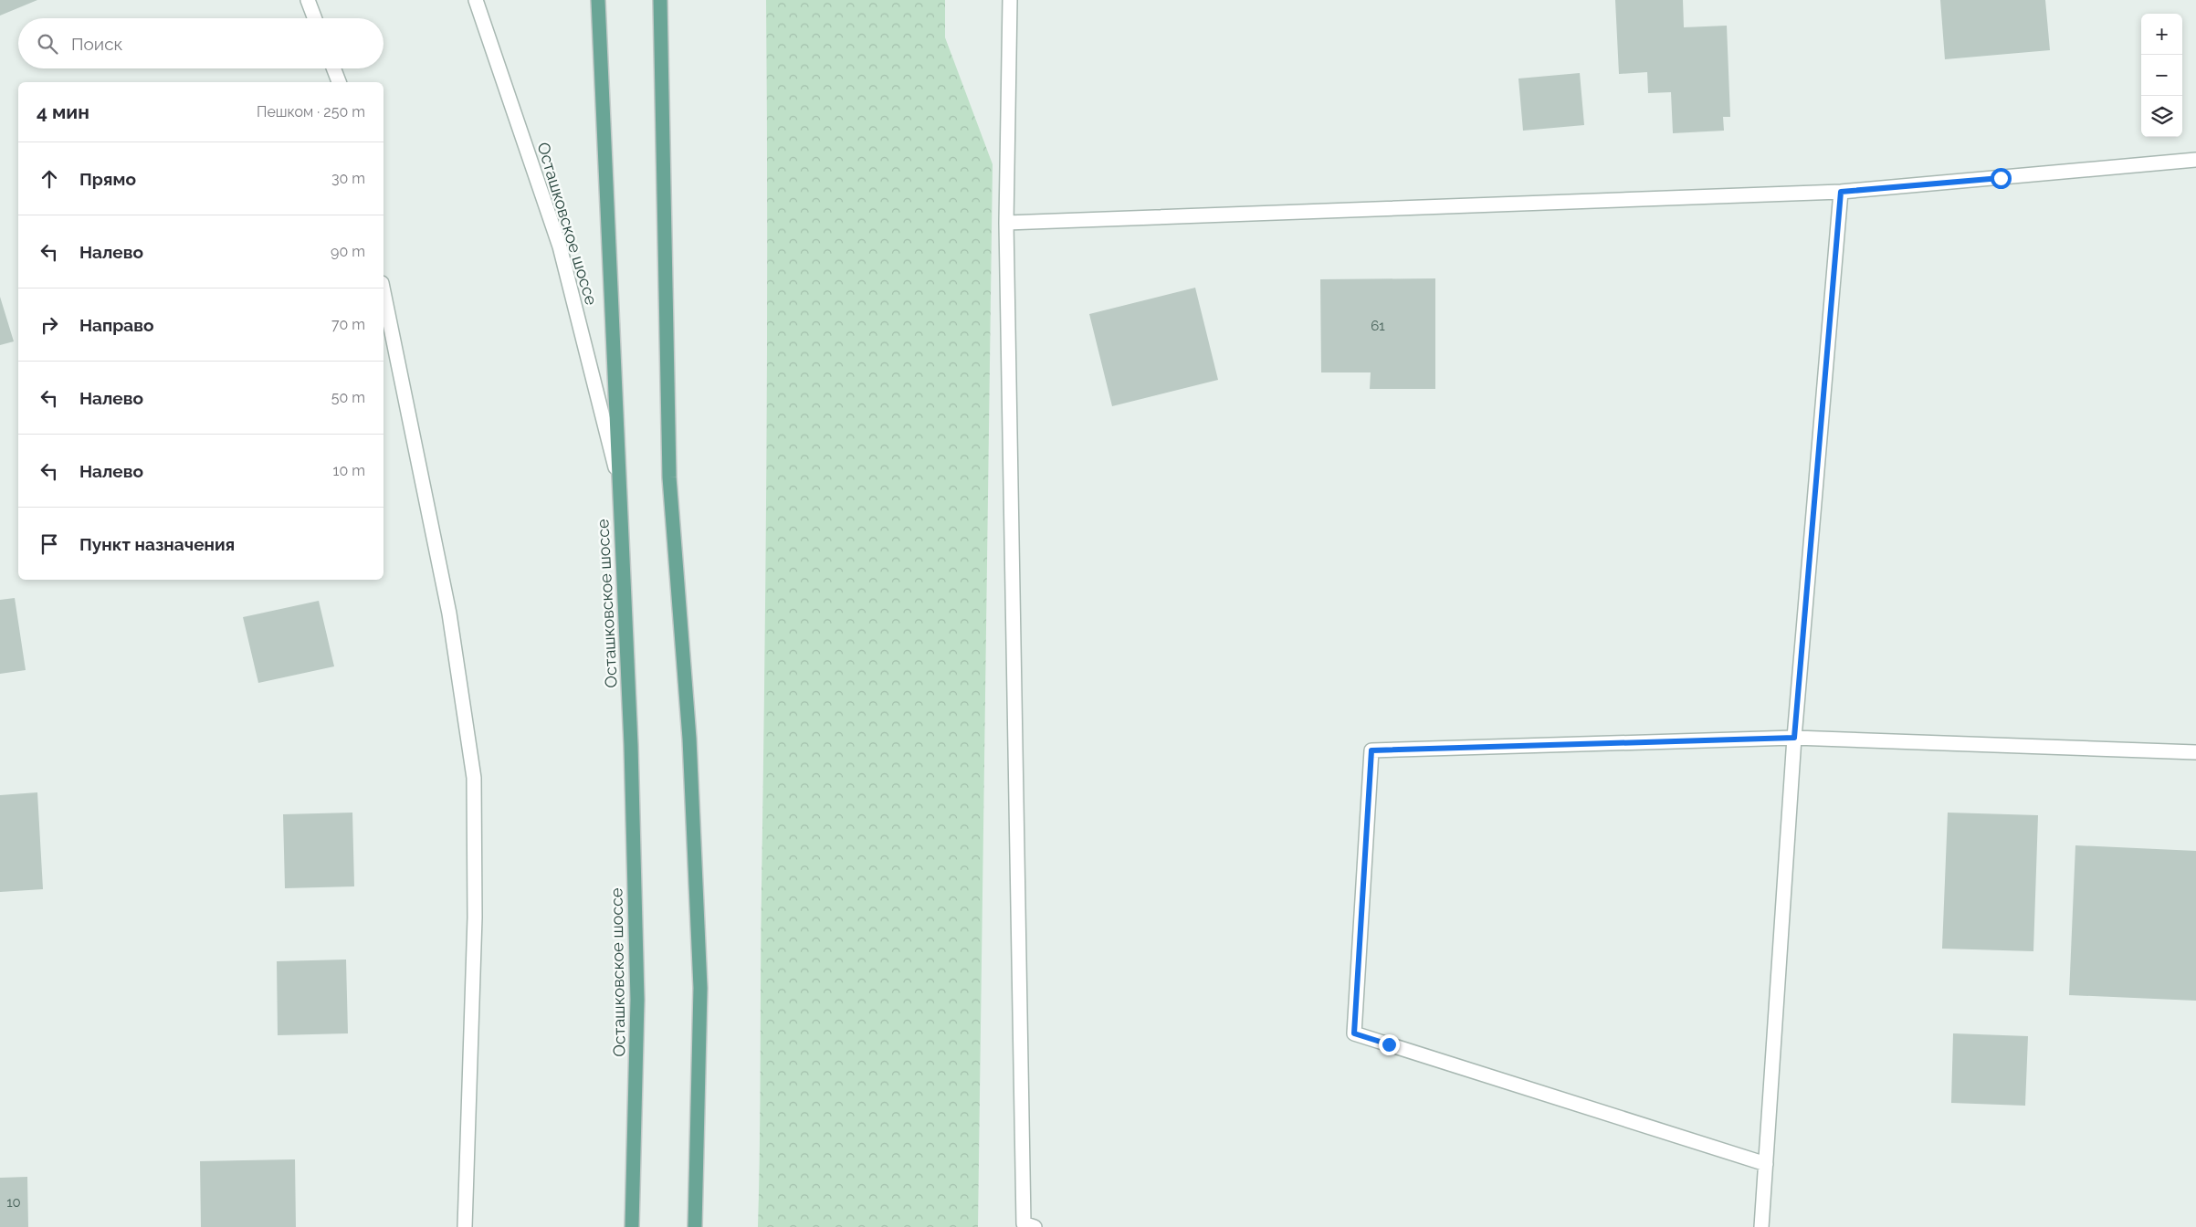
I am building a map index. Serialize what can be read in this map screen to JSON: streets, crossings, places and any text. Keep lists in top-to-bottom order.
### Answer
{
  "streets": {
    "main road": ["Осташковское шоссе"]
  },
  "house_numbers": ["61", "10"],
  "page": {
    "map_buttons": ["+", "−"],
    "search": "Поиск",
    "heading": ["4 мин", "Пешком · 250 m"],
    "list": [
      ["Прямо", "30 m"],
      ["Налево", "90 m"],
      ["Направо", "70 m"],
      ["Налево", "50 m"],
      ["Налево", "10 m"],
      "Пункт назначения"
    ]
  }
}
